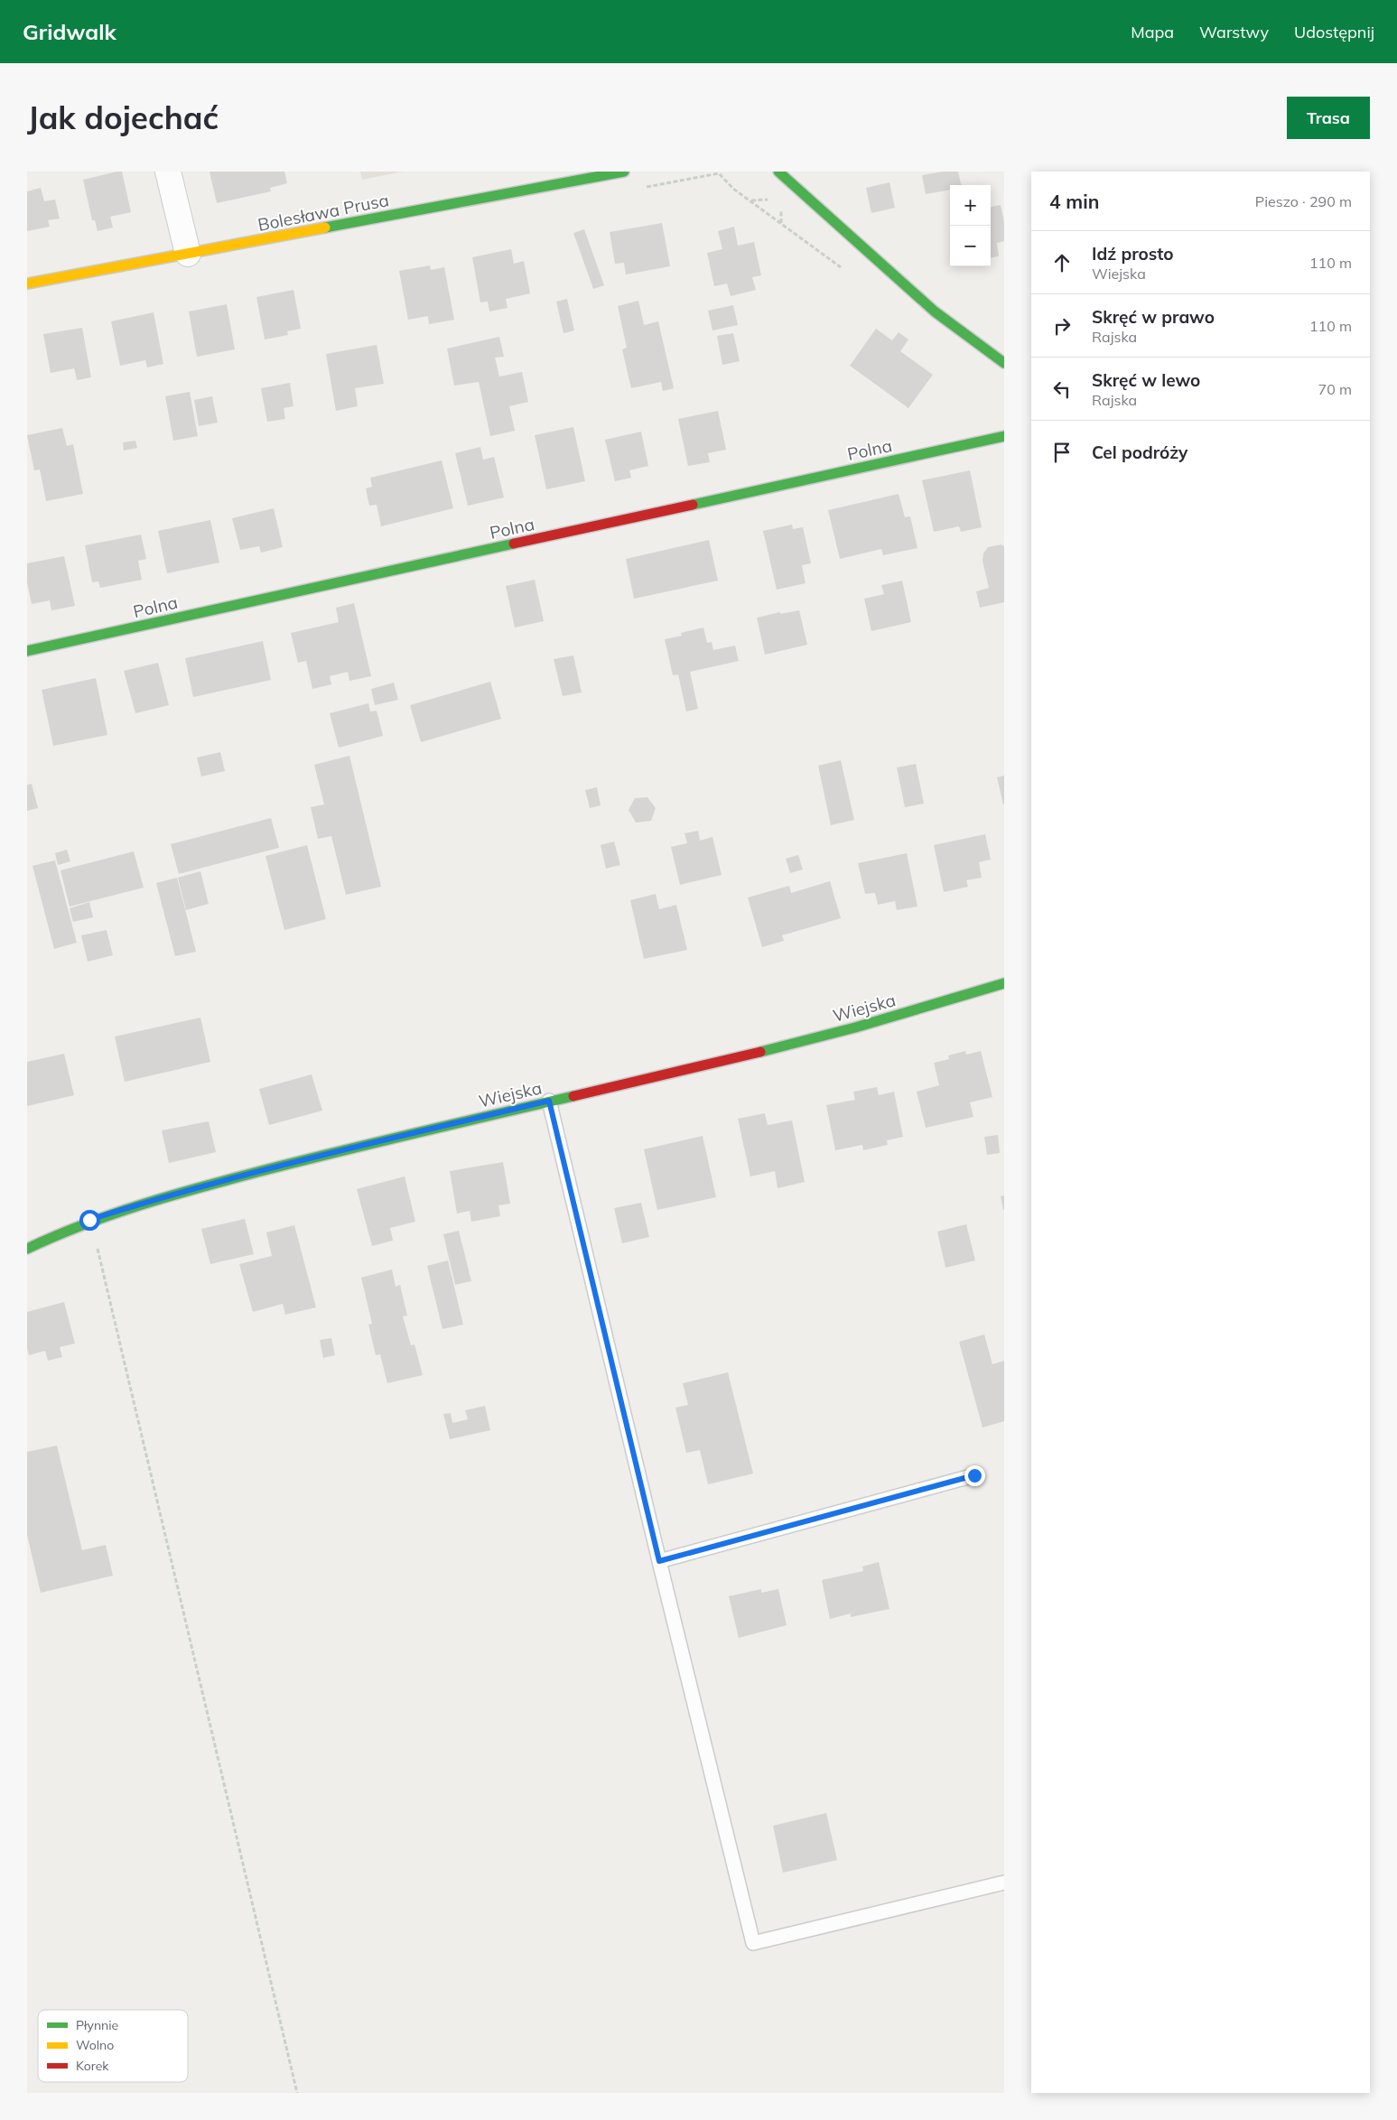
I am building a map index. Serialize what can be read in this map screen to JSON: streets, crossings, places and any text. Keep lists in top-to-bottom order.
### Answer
{
  "streets": {
    "street": ["Bolesława Prusa", "Polna", "Wiejska"]
  },
  "legend": ["Płynnie", "Wolno", "Korek"],
  "page": {
    "header": "Gridwalk",
    "nav": ["Mapa", "Warstwy", "Udostępnij"],
    "buttons": "Trasa",
    "title": "Jak dojechać",
    "heading": ["4 min", "Pieszo · 290 m"],
    "map_buttons": ["+", "−"],
    "list": [
      ["Idź prosto", "Wiejska", "110 m"],
      ["Skręć w prawo", "Rajska", "110 m"],
      ["Skręć w lewo", "Rajska", "70 m"],
      "Cel podróży"
    ]
  }
}
